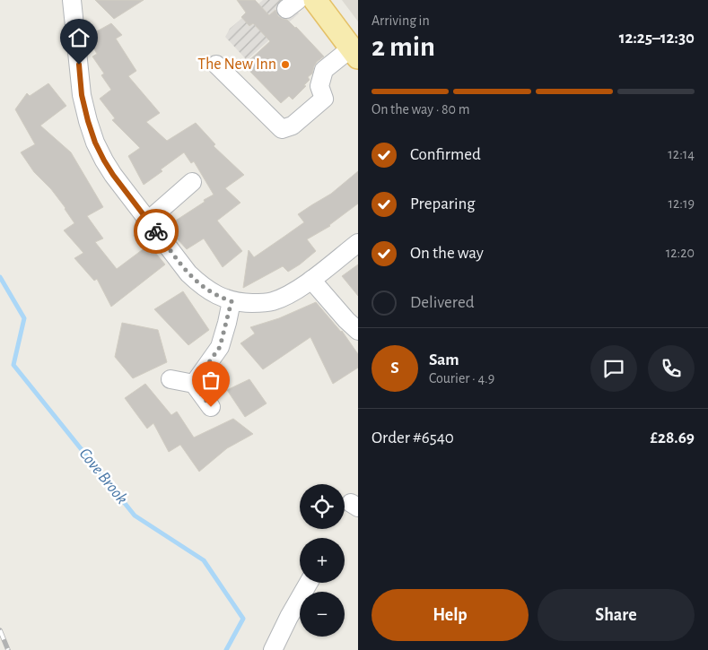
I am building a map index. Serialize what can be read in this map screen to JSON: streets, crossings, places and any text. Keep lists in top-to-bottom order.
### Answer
{
  "water": ["Cove Brook"],
  "places": ["The New Inn"],
  "page": {
    "heading": ["2 min", "Arriving in", "12:25–12:30"],
    "panel": [
      "Sam",
      "Courier · 4.9",
      "Order #6540",
      "£28.69"
    ],
    "bar": "On the way · 80 m",
    "list": [
      ["Confirmed", "12:14"],
      ["Preparing", "12:19"],
      ["On the way", "12:20"],
      "Delivered"
    ],
    "round": "S",
    "map_buttons": ["+", "−"],
    "buttons": ["Help", "Share"]
  }
}
